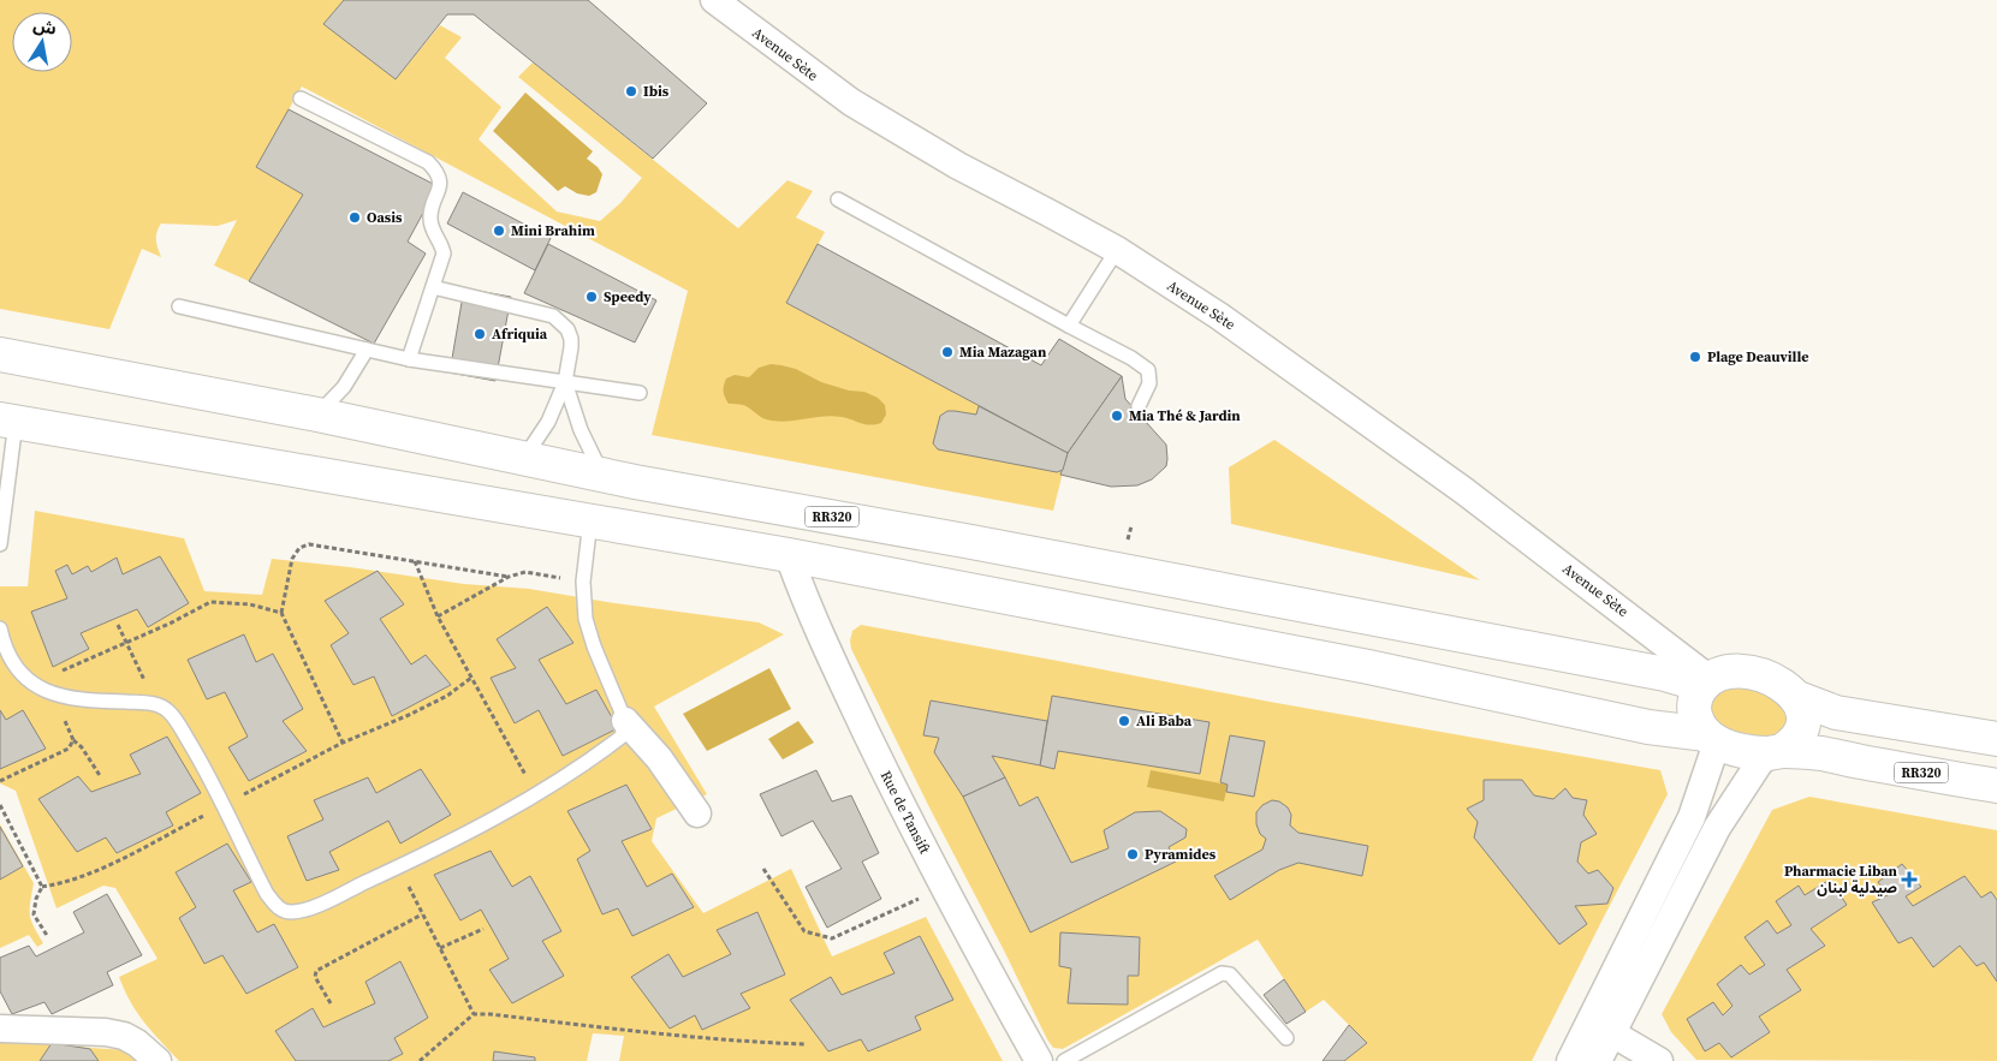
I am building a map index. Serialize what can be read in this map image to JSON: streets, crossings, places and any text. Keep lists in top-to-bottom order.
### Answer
{
  "streets": {
    "highway": ["RR320"],
    "street": ["Avenue Sète", "Rue de Tansift"]
  },
  "crossings": [
    ["Avenue Sète", "RR320"],
    ["RR320", "Rue de Tansift"]
  ],
  "places": {
    "other": [
      "Ibis",
      "Oasis",
      "Mini Brahim",
      "Speedy",
      "Afriquia",
      "Mia Mazagan",
      "Plage Deauville",
      "Mia Thé & Jardin",
      "Ali Baba",
      "Pyramides"
    ],
    "health": ["Pharmacie Liban صيدلية لبنان"]
  },
  "north": "top"
}
